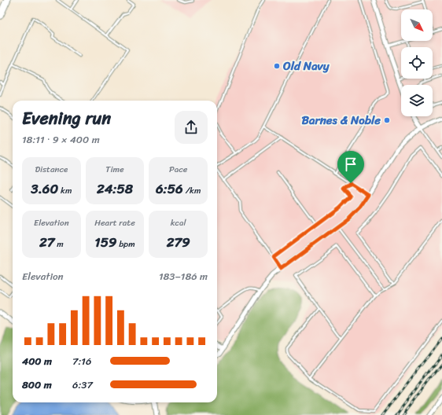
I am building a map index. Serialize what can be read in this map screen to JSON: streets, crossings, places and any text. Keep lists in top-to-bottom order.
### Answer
{
  "places": ["Old Navy", "Barnes & Noble"],
  "north": "bottom right",
  "page": {
    "heading": ["Evening run", "18:11 · 9 × 400 m"],
    "stats": [
      ["Distance", "3.60 km"],
      ["Time", "24:58"],
      ["Pace", "6:56 /km"],
      ["Elevation", "27 m"],
      ["Heart rate", "159 bpm"],
      ["kcal", "279"]
    ],
    "chart": ["Elevation", "183–186 m"],
    "list": [
      {
        "name": "400 m",
        "note": "7:16"
      },
      {
        "name": "800 m",
        "note": "6:37"
      }
    ]
  }
}
